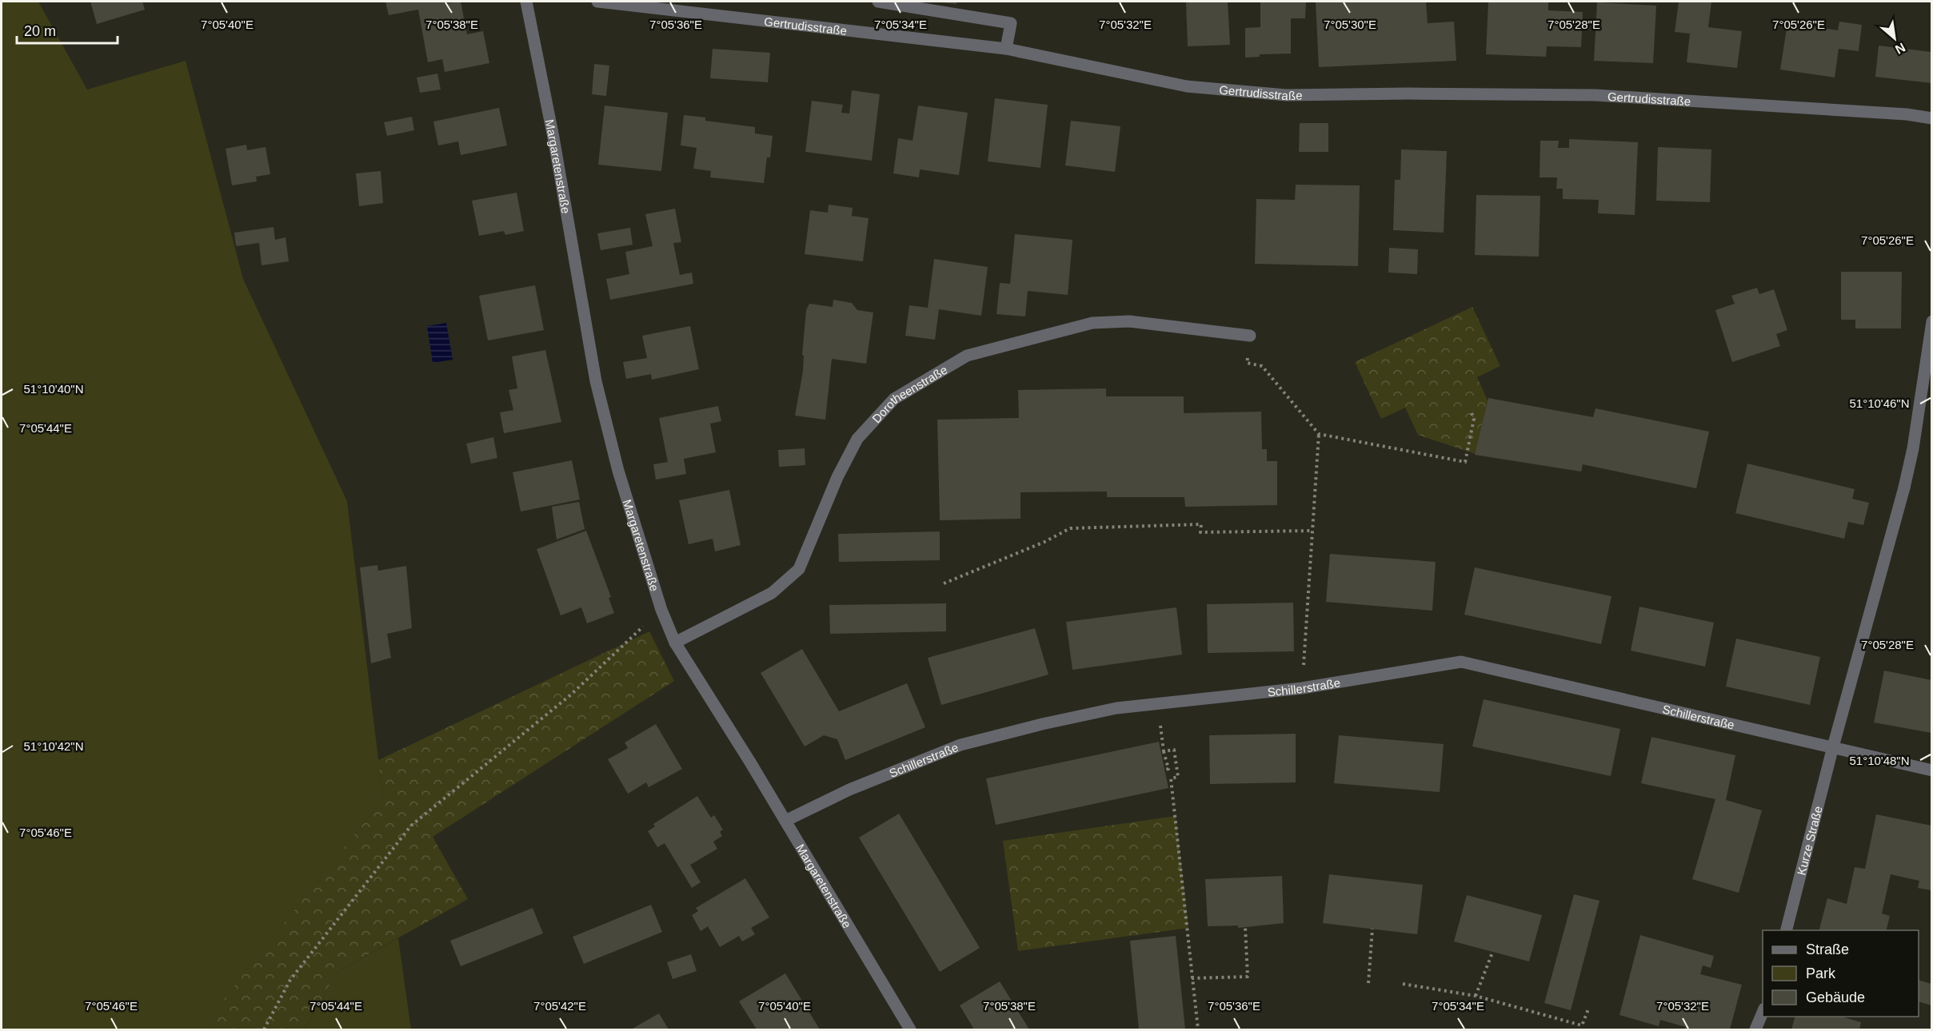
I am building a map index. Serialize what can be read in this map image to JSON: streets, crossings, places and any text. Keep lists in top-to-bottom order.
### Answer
{
  "streets": {
    "street": [
      "Gertrudisstraße",
      "Margaretenstraße",
      "Dorotheenstraße",
      "Schillerstraße",
      "Kurze Straße"
    ]
  },
  "crossings": [
    ["Margaretenstraße", "Dorotheenstraße"],
    ["Margaretenstraße", "Schillerstraße"],
    ["Schillerstraße", "Kurze Straße"]
  ],
  "legend": ["Straße", "Park", "Gebäude"],
  "scale_bar": "20 m",
  "north": "bottom right",
  "coordinates": [
    "7°05'26\"E",
    "7°05'40\"E",
    "7°05'38\"E",
    "7°05'36\"E",
    "7°05'34\"E",
    "7°05'32\"E",
    "7°05'30\"E",
    "7°05'28\"E",
    "51°10'40\"N",
    "51°10'46\"N",
    "7°05'44\"E",
    "51°10'42\"N",
    "51°10'48\"N",
    "7°05'46\"E",
    "7°05'42\"E"
  ]
}
